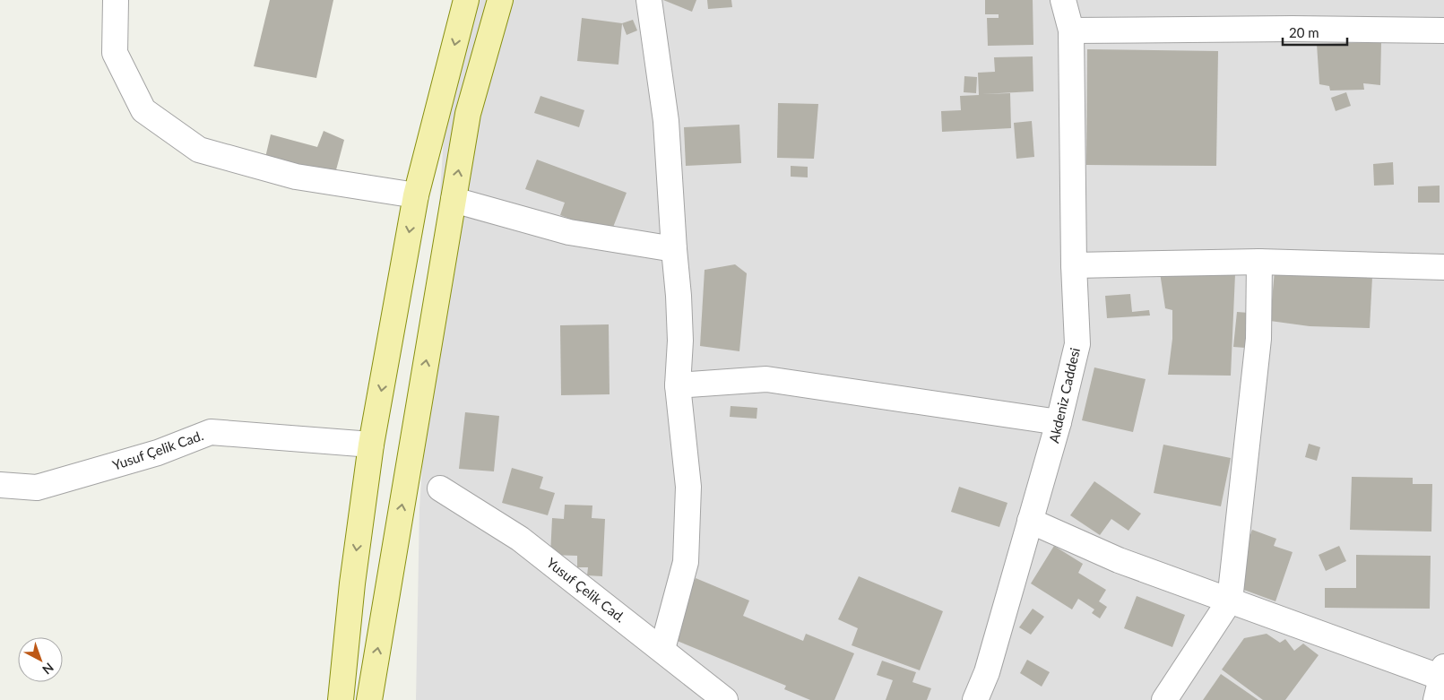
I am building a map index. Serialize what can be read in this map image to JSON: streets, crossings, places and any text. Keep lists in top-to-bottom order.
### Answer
{
  "streets": {
    "street": ["Akdeniz Caddesi", "Yusuf Çelik Cad."]
  },
  "scale_bar": "20 m",
  "north": "bottom right"
}
